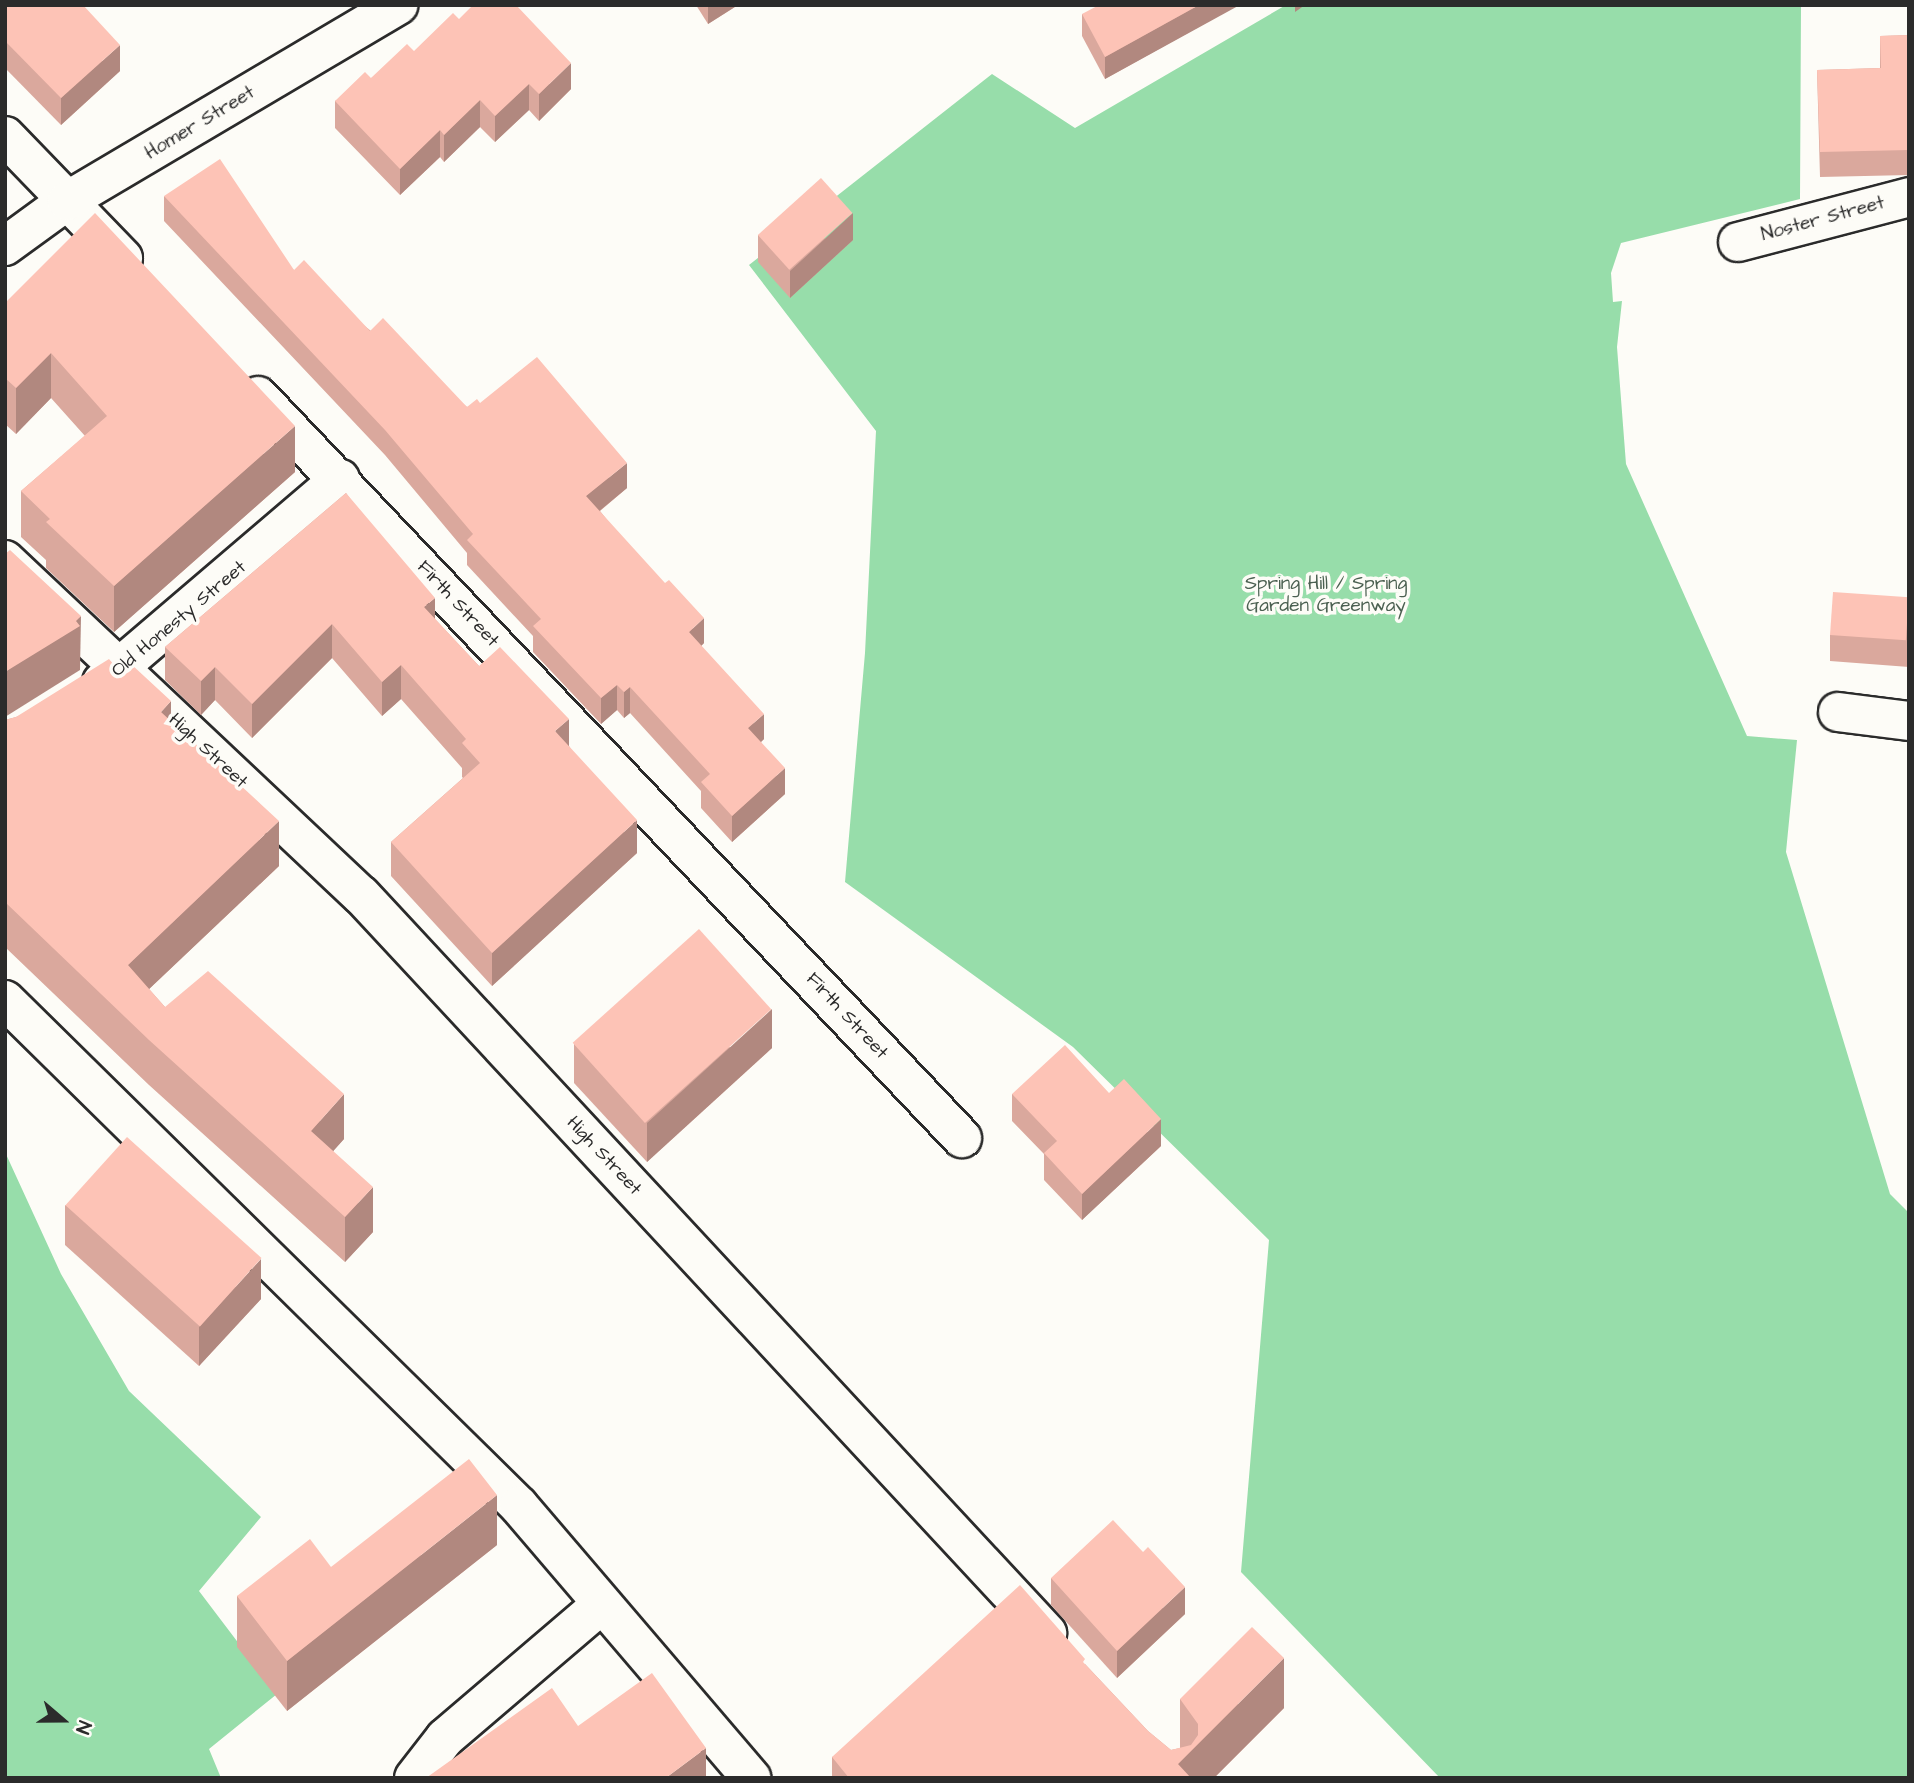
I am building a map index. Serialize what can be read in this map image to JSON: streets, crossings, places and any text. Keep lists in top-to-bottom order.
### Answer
{
  "streets": {
    "street": [
      "Homer Street",
      "Noster Street",
      "Firth Street",
      "Old Honesty Street",
      "High Street"
    ]
  },
  "crossings": [
    ["Firth Street", "Old Honesty Street"],
    ["Old Honesty Street", "High Street"]
  ],
  "parks": ["Spring Hill / Spring Garden Greenway"],
  "north": "right"
}
